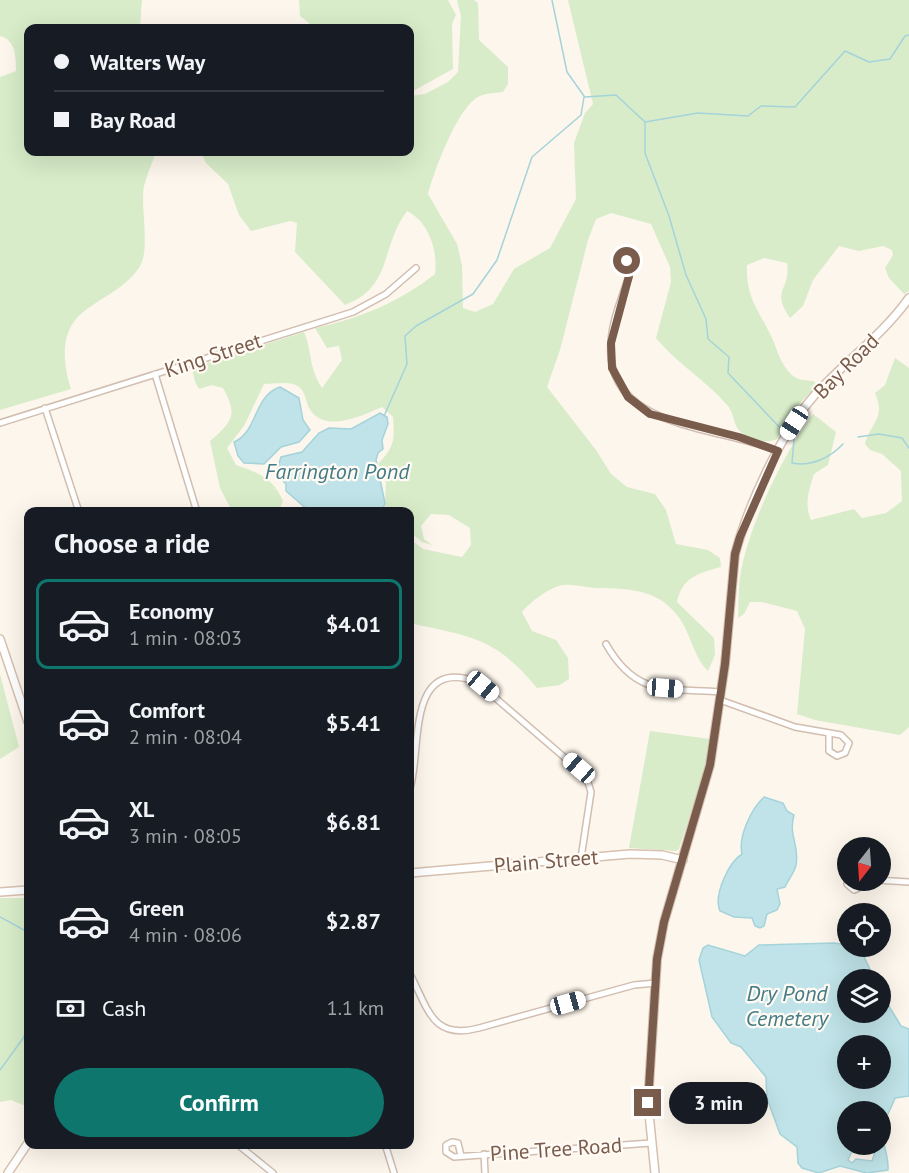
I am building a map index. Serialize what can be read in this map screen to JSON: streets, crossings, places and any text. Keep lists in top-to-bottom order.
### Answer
{
  "streets": {
    "main road": ["Bay Road", "Plain Street"],
    "street": ["King Street", "Pine Tree Road"]
  },
  "crossings": [
    ["Bay Road", "Plain Street"],
    ["Bay Road", "Pine Tree Road"]
  ],
  "water": ["Farrington Pond", "Dry Pond Cemetery"],
  "north": "bottom",
  "page": {
    "banner": ["Walters Way", "Bay Road"],
    "heading": "Choose a ride",
    "list": [
      {
        "name": "Economy",
        "note": "1 min · 08:03",
        "value": "$4.01"
      },
      {
        "name": "Comfort",
        "note": "2 min · 08:04",
        "value": "$5.41"
      },
      {
        "name": "XL",
        "note": "3 min · 08:05",
        "value": "$6.81"
      },
      {
        "name": "Green",
        "note": "4 min · 08:06",
        "value": "$2.87"
      }
    ],
    "map_buttons": ["+", "−"],
    "pay": ["Cash", "1.1 km"],
    "buttons": "Confirm",
    "bubble": "3 min"
  }
}
